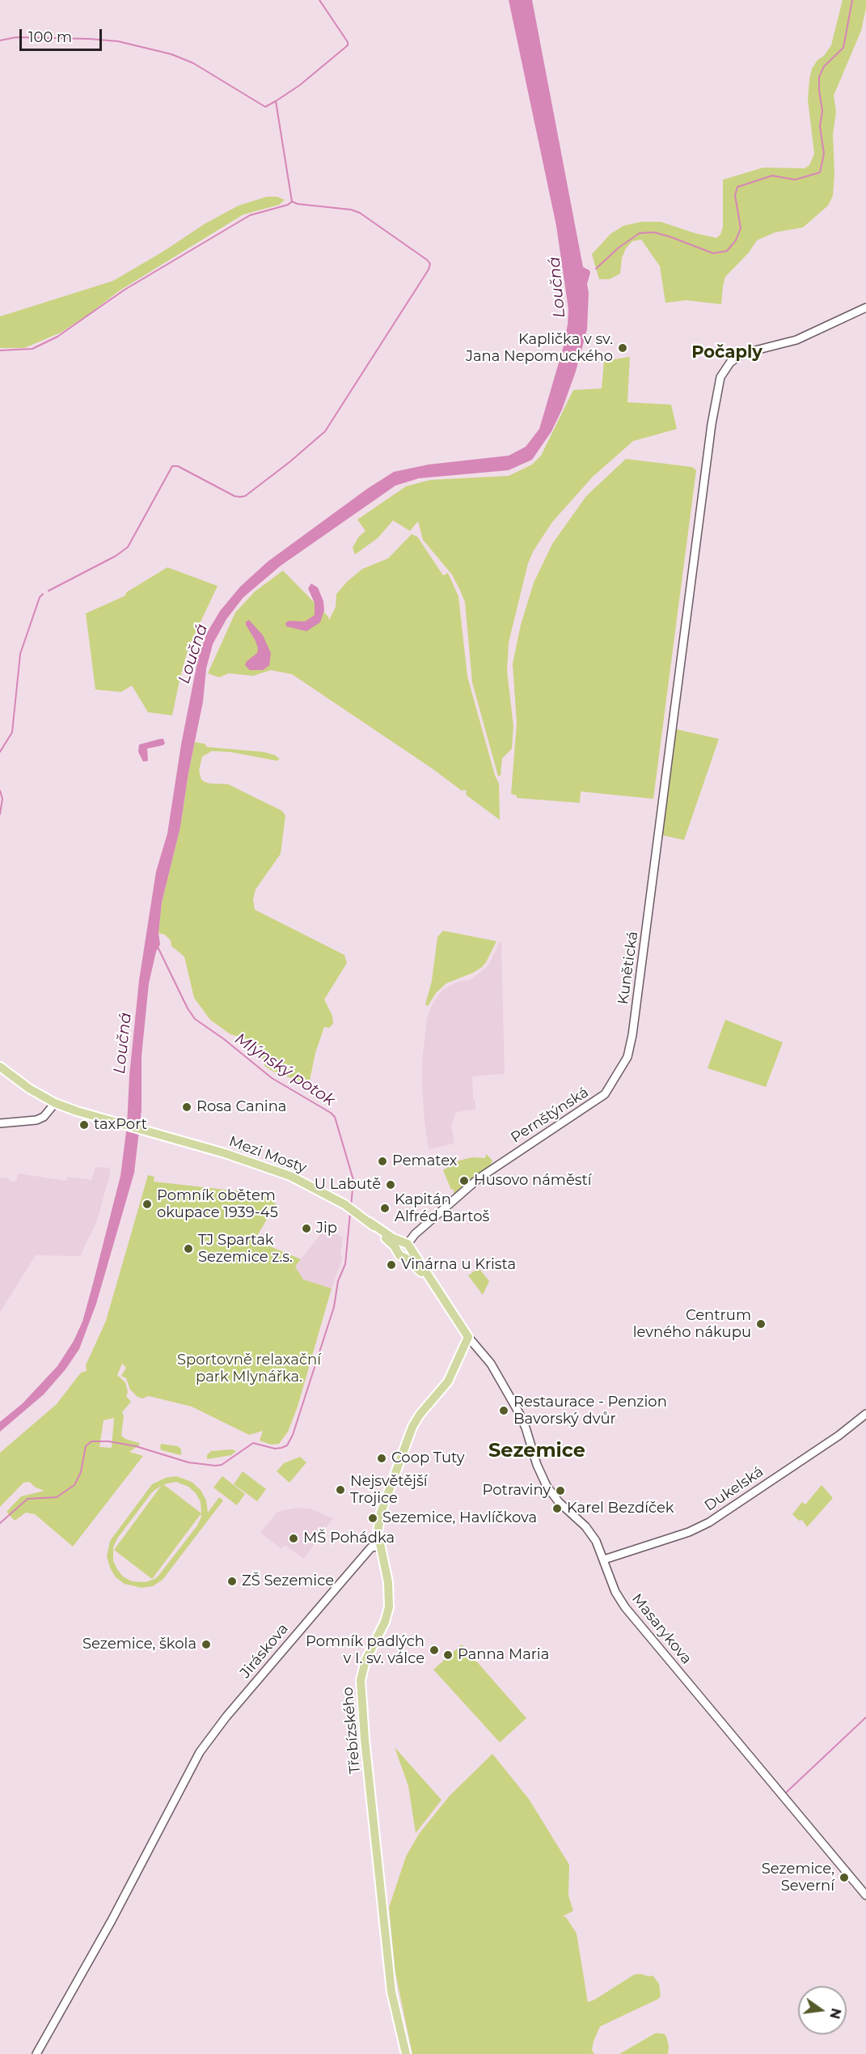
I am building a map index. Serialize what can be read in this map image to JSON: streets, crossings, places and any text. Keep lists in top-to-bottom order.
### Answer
{
  "streets": {
    "main road": ["Mezi Mosty", "Masarykova", "Třebízského"],
    "street": [
      "Kunětická",
      "Pernštýnská",
      "Dukelská",
      "Jiráskova"
    ]
  },
  "crossings": [
    ["Kunětická", "Pernštýnská"],
    ["Pernštýnská", "Mezi Mosty"],
    ["Pernštýnská", "Masarykova"],
    ["Mezi Mosty", "Masarykova"],
    ["Dukelská", "Masarykova"],
    ["Masarykova", "Třebízského"],
    ["Jiráskova", "Třebízského"]
  ],
  "districts": ["Počaply", "Sezemice"],
  "water": ["Loučná", "Mlýnský potok"],
  "parks": ["Sportovně relaxační park Mlynářka."],
  "places": [
    "Kaplička v sv. Jana Nepomuckého",
    "Rosa Canina",
    "taxPort",
    "Pematex",
    "Husovo náměstí",
    "U Labutě",
    "Pomník obětem okupace 1939-45",
    "Kapitán Alfréd Bartoš",
    "Jip",
    "TJ Spartak Sezemice z.s.",
    "Vinárna u Krista",
    "Centrum levného nákupu",
    "Restaurace - Penzion Bavorský dvůr",
    "Coop Tuty",
    "Nejsvětější Trojice",
    "Potraviny",
    "Karel Bezdíček",
    "Sezemice, Havlíčkova",
    "MŠ Pohádka",
    "ZŠ Sezemice",
    "Sezemice, škola",
    "Pomník padlých v I. sv. válce",
    "Panna Maria",
    "Sezemice, Severní"
  ],
  "scale_bar": "100 m",
  "north": "right"
}
